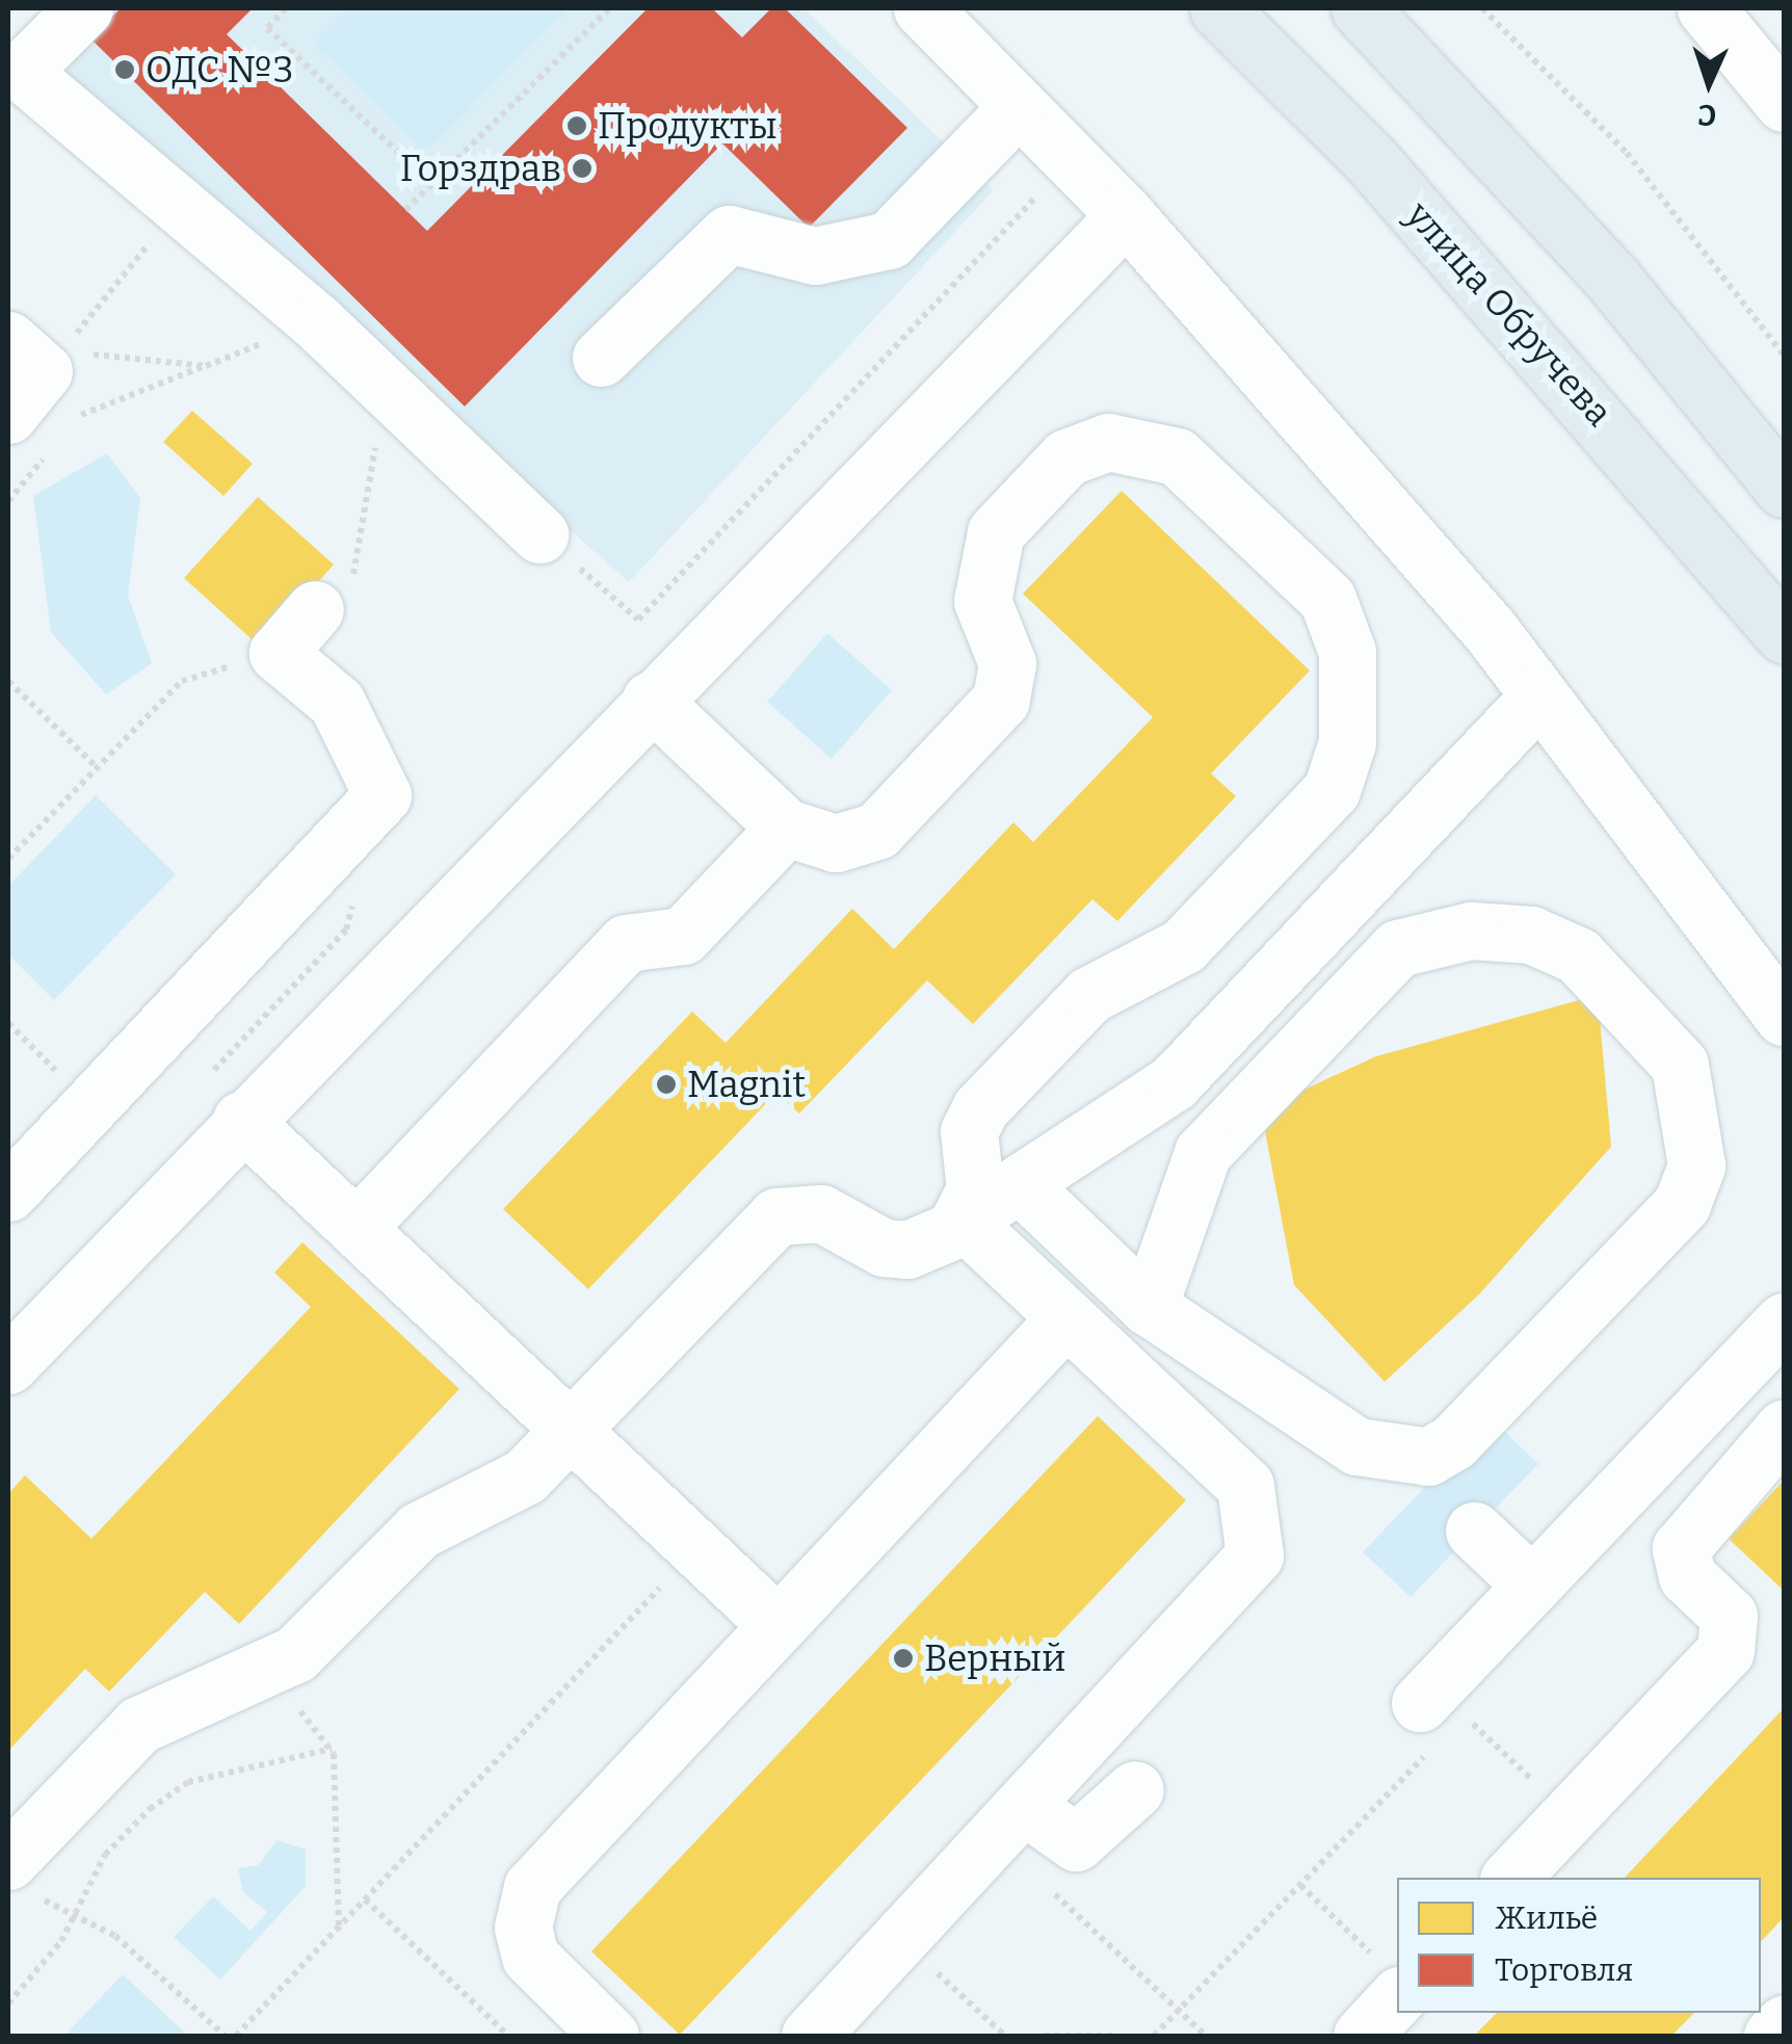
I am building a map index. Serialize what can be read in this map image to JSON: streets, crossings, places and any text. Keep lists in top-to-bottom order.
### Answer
{
  "streets": {
    "main road": ["улица Обручева"]
  },
  "places": [
    "ОДС №3",
    "Продукты",
    "Горздрав",
    "Magnit",
    "Верный"
  ],
  "legend": ["Жильё", "Торговля"],
  "north": "bottom"
}
